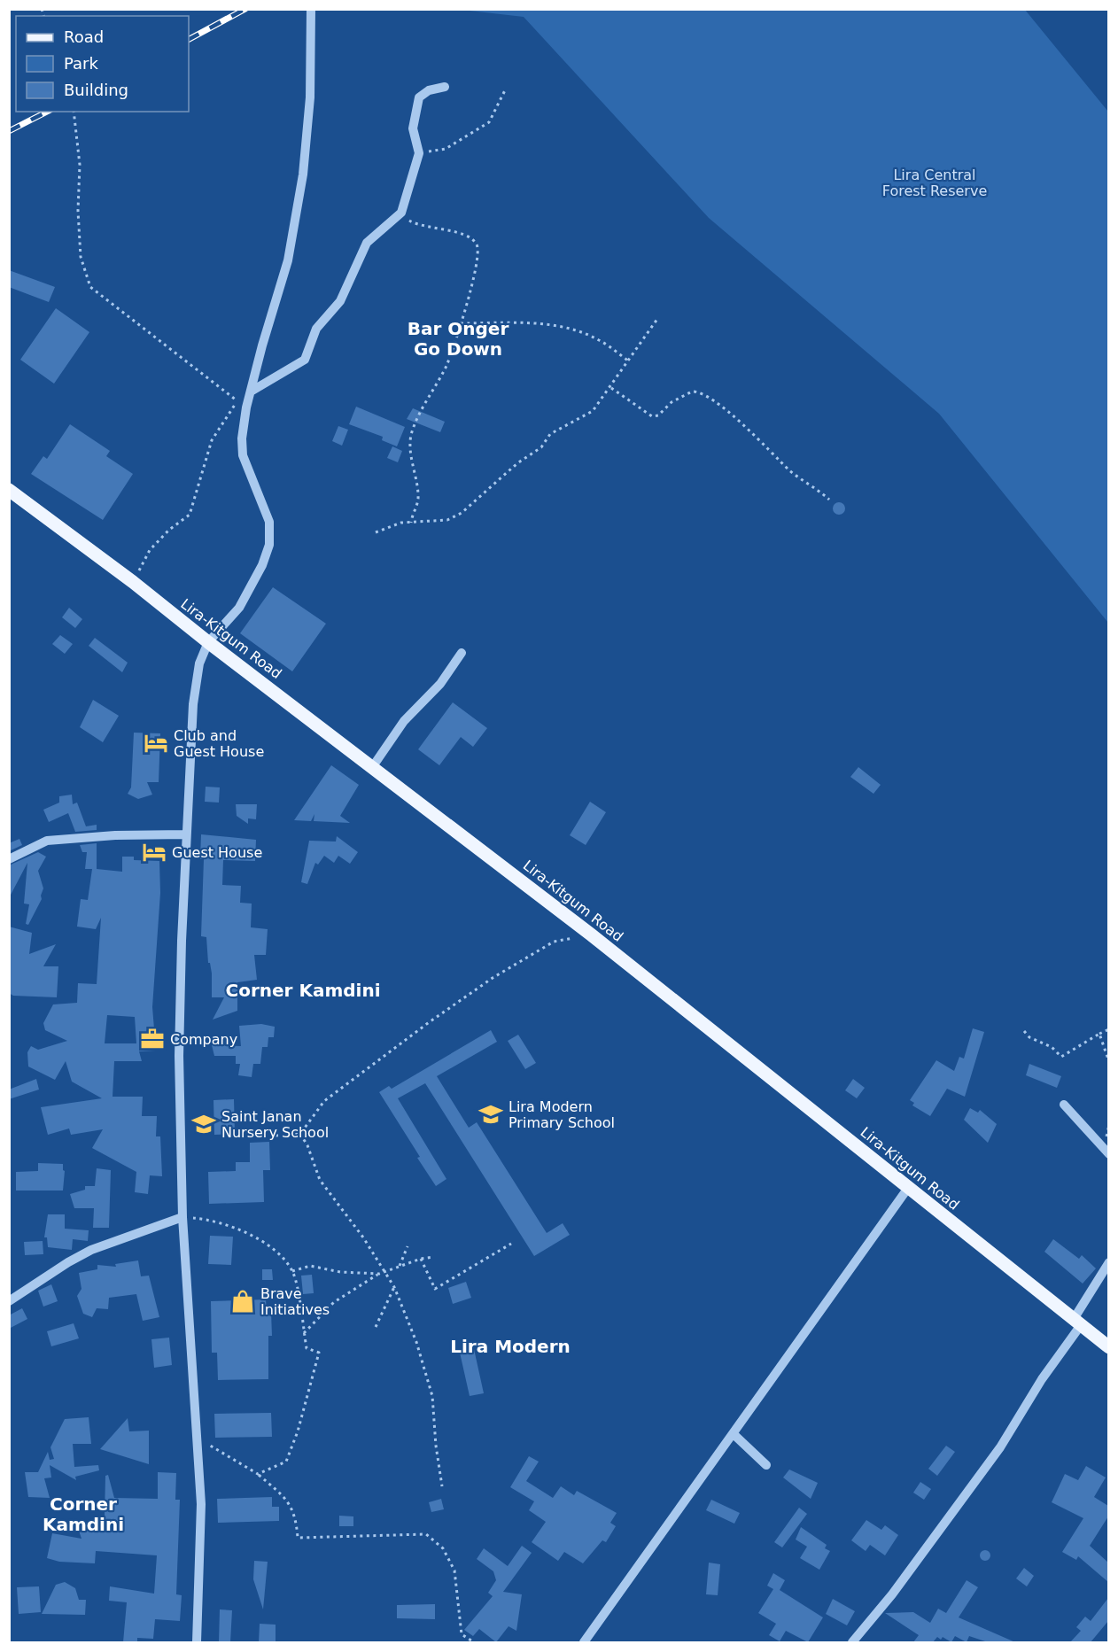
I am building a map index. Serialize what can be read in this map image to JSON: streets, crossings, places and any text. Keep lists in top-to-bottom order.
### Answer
{
  "streets": {
    "main road": ["Lira-Kitgum Road"]
  },
  "districts": [
    "Bar Onger Go Down",
    "Corner Kamdini",
    "Lira Modern",
    "Corner Kamdini"
  ],
  "parks": ["Lira Central Forest Reserve"],
  "places": {
    "hotel": ["Club and Guest House", "Guest House"],
    "office": ["Company"],
    "school or university": ["Lira Modern Primary School", "Saint Janan Nursery School"],
    "shop": ["Brave Initiatives"]
  },
  "legend": ["Road", "Park", "Building"]
}
